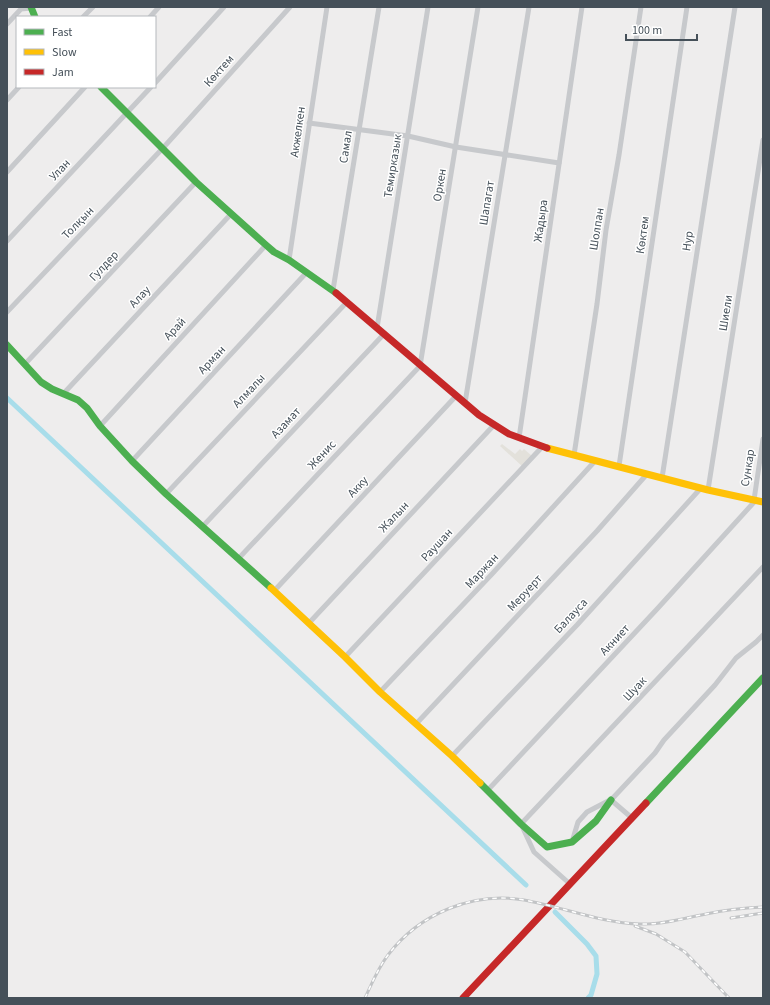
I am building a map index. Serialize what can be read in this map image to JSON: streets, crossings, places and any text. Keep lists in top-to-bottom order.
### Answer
{
  "streets": {
    "street": [
      "Көктем",
      "Акжелкен",
      "Самал",
      "Темирказык",
      "Улан",
      "Оркен",
      "Шапагат",
      "Жадыра",
      "Толқын",
      "Шолпан",
      "Нур",
      "Гулдер",
      "Алау",
      "Шиели",
      "Арай",
      "Арман",
      "Алмалы",
      "Азамат",
      "Женис",
      "Сункар",
      "Акку",
      "Жалын",
      "Раушан",
      "Маржан",
      "Меруерт",
      "Балауса",
      "Акниет",
      "Шуак"
    ]
  },
  "crossings": [
    ["Көктем", "Толқын"],
    ["Оркен", "Женис"],
    ["Шиели", "Балауса"],
    ["Сункар", "Акниет"]
  ],
  "legend": ["Fast", "Slow", "Jam"],
  "scale_bar": "100 m"
}
